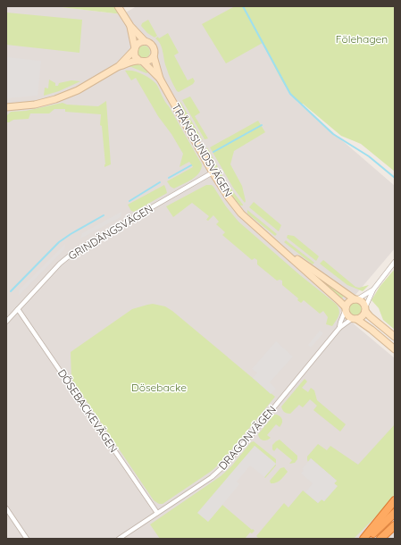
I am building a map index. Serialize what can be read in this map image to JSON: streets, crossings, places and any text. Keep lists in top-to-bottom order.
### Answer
{
  "streets": {
    "main road": ["TRÅNGSUNDSVÄGEN"],
    "street": ["GRINDÄNGSVÄGEN", "DÖSEBACKEVÄGEN", "DRAGONVÄGEN"]
  },
  "crossings": [
    ["TRÅNGSUNDSVÄGEN", "GRINDÄNGSVÄGEN"],
    ["TRÅNGSUNDSVÄGEN", "DRAGONVÄGEN"],
    ["GRINDÄNGSVÄGEN", "DÖSEBACKEVÄGEN"],
    ["DÖSEBACKEVÄGEN", "DRAGONVÄGEN"]
  ],
  "parks": ["Fölehagen", "Dösebacke"]
}
